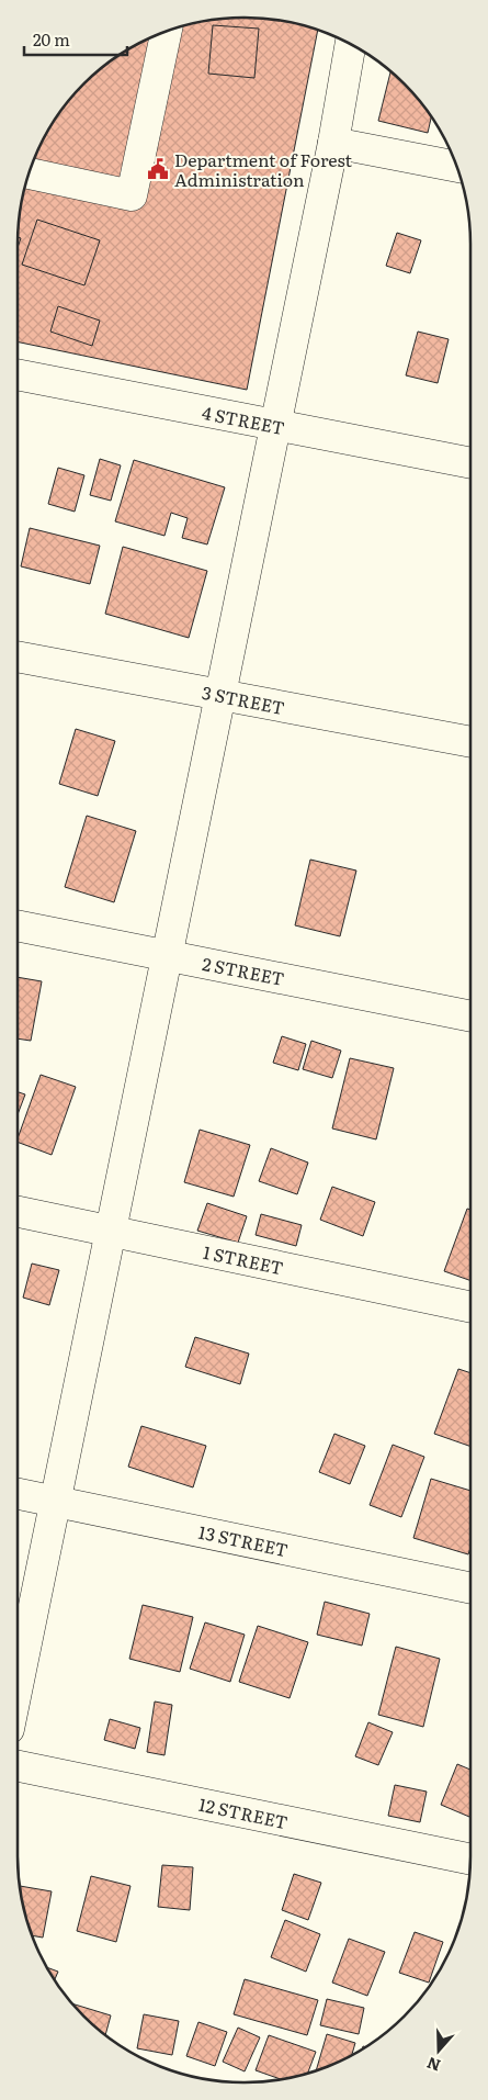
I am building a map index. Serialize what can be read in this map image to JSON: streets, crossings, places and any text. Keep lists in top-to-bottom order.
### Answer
{
  "streets": {
    "street": [
      "4 STREET",
      "3 STREET",
      "2 STREET",
      "1 STREET",
      "13 STREET",
      "12 STREET"
    ]
  },
  "places": {
    "public building": ["Department of Forest Administration"]
  },
  "scale_bar": "20 m",
  "north": "bottom"
}
